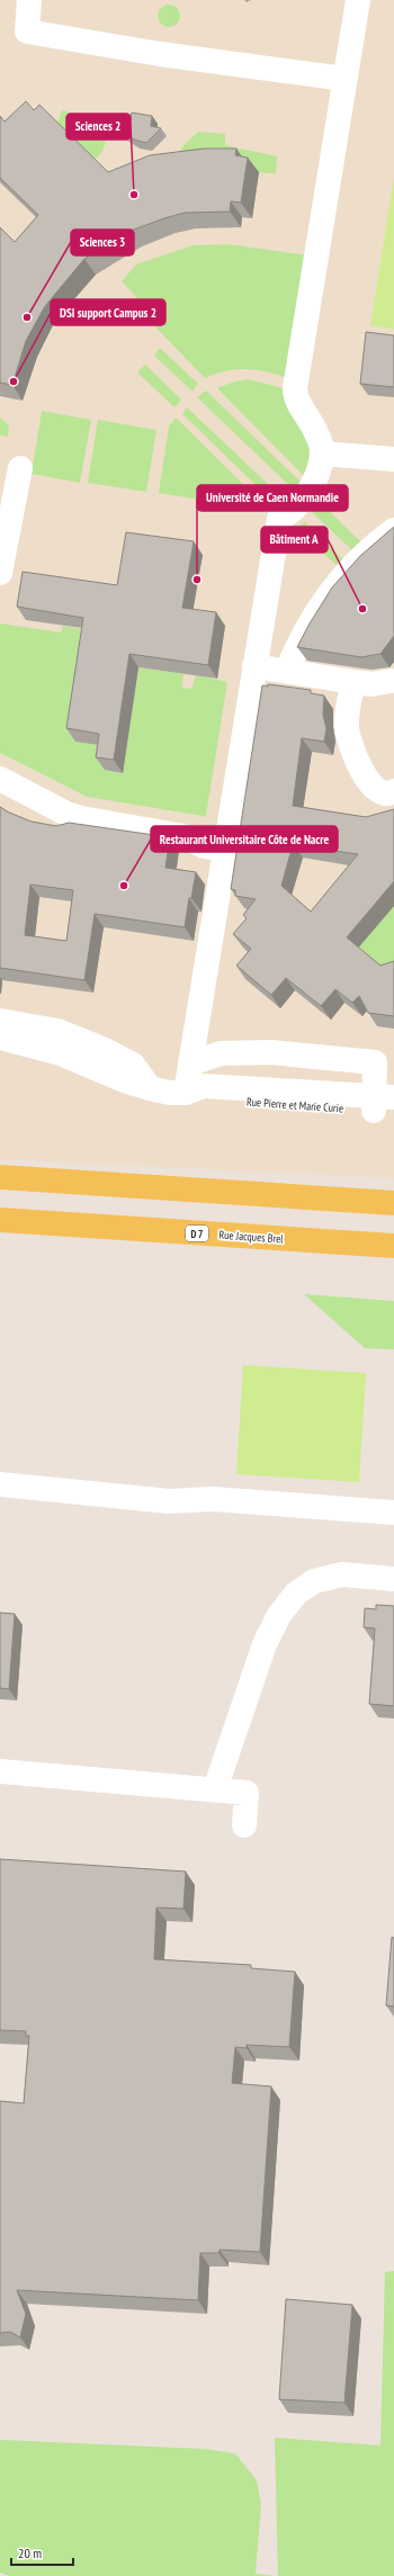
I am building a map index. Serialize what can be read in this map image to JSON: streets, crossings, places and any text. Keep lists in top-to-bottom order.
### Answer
{
  "streets": {
    "main road": ["D 7", "Rue Jacques Brel"],
    "street": ["Rue Pierre et Marie Curie"]
  },
  "places": [
    "Sciences 2",
    "Sciences 3",
    "DSI support Campus 2",
    "Université de Caen Normandie",
    "Bâtiment A",
    "Restaurant Universitaire Côte de Nacre"
  ],
  "scale_bar": "20 m"
}
